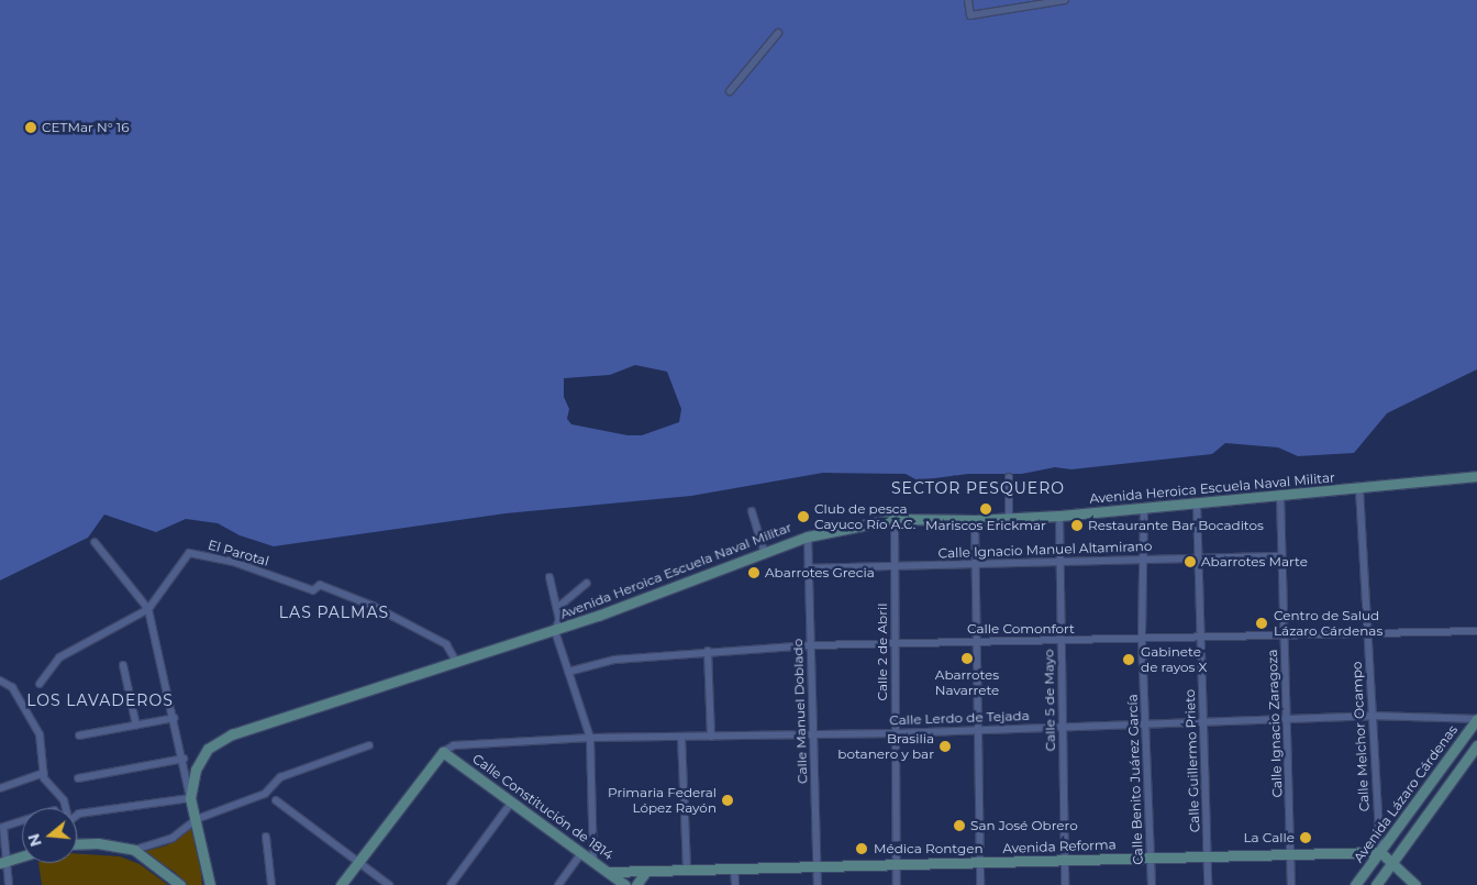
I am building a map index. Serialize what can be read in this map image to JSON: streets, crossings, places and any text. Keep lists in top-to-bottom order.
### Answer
{
  "streets": {
    "street": [
      "Avenida Heroica Escuela Naval Militar",
      "Calle Ignacio Manuel Altamirano",
      "El Parotal",
      "Calle Comonfort",
      "Calle 2 de Abril",
      "Calle 5 de Mayo",
      "Calle Manuel Doblado",
      "Calle Lerdo de Tejada",
      "Calle Ignacio Zaragoza",
      "Calle Melchor Ocampo",
      "Calle Guillermo Prieto",
      "Calle Benito Juárez García",
      "Avenida Lázaro Cárdenas",
      "Calle Constitución de 1814",
      "Avenida Reforma"
    ]
  },
  "crossings": [
    ["Avenida Heroica Escuela Naval Militar", "El Parotal"],
    ["Avenida Heroica Escuela Naval Militar", "Calle 2 de Abril"],
    ["Avenida Heroica Escuela Naval Militar", "Calle 5 de Mayo"],
    ["Avenida Heroica Escuela Naval Militar", "Calle Manuel Doblado"],
    ["Avenida Heroica Escuela Naval Militar", "Calle Ignacio Zaragoza"],
    ["Avenida Heroica Escuela Naval Militar", "Calle Melchor Ocampo"],
    ["Avenida Heroica Escuela Naval Militar", "Calle Guillermo Prieto"],
    ["Avenida Heroica Escuela Naval Militar", "Calle Benito Juárez García"],
    ["Calle Ignacio Manuel Altamirano", "Calle 2 de Abril"],
    ["Calle Ignacio Manuel Altamirano", "Calle 5 de Mayo"],
    ["Calle Ignacio Manuel Altamirano", "Calle Manuel Doblado"],
    ["Calle Ignacio Manuel Altamirano", "Calle Ignacio Zaragoza"],
    ["Calle Ignacio Manuel Altamirano", "Calle Guillermo Prieto"],
    ["Calle Ignacio Manuel Altamirano", "Calle Benito Juárez García"],
    ["Calle Comonfort", "Calle 2 de Abril"],
    ["Calle Comonfort", "Calle 5 de Mayo"],
    ["Calle Comonfort", "Calle Manuel Doblado"],
    ["Calle Comonfort", "Calle Ignacio Zaragoza"],
    ["Calle Comonfort", "Calle Melchor Ocampo"],
    ["Calle Comonfort", "Calle Guillermo Prieto"],
    ["Calle Comonfort", "Calle Benito Juárez García"],
    ["Calle 2 de Abril", "Calle Lerdo de Tejada"],
    ["Calle 2 de Abril", "Avenida Reforma"],
    ["Calle 5 de Mayo", "Calle Lerdo de Tejada"],
    ["Calle 5 de Mayo", "Avenida Reforma"],
    ["Calle Manuel Doblado", "Calle Lerdo de Tejada"],
    ["Calle Manuel Doblado", "Avenida Reforma"],
    ["Calle Lerdo de Tejada", "Calle Ignacio Zaragoza"],
    ["Calle Lerdo de Tejada", "Calle Melchor Ocampo"],
    ["Calle Lerdo de Tejada", "Calle Guillermo Prieto"],
    ["Calle Lerdo de Tejada", "Calle Benito Juárez García"],
    ["Calle Lerdo de Tejada", "Avenida Lázaro Cárdenas"],
    ["Calle Lerdo de Tejada", "Calle Constitución de 1814"],
    ["Calle Ignacio Zaragoza", "Avenida Reforma"],
    ["Calle Melchor Ocampo", "Avenida Lázaro Cárdenas"],
    ["Calle Melchor Ocampo", "Avenida Reforma"],
    ["Calle Guillermo Prieto", "Avenida Reforma"],
    ["Calle Benito Juárez García", "Avenida Reforma"],
    ["Avenida Lázaro Cárdenas", "Avenida Reforma"],
    ["Calle Constitución de 1814", "Avenida Reforma"]
  ],
  "districts": ["SECTOR PESQUERO", "LAS PALMAS", "LOS LAVADEROS"],
  "places": [
    "CETMar N° 16",
    "Mariscos Erickmar",
    "Club de pesca Cayuco Río A.C.",
    "Restaurante Bar Bocaditos",
    "Abarrotes Marte",
    "Abarrotes Grecia",
    "Centro de Salud Lázaro Cárdenas",
    "Abarrotes Navarrete",
    "Gabinete de rayos X",
    "Brasilia botanero y bar",
    "Primaria Federal López Rayón",
    "San José Obrero",
    "La Calle",
    "Médica Rontgen"
  ],
  "north": "left"
}
